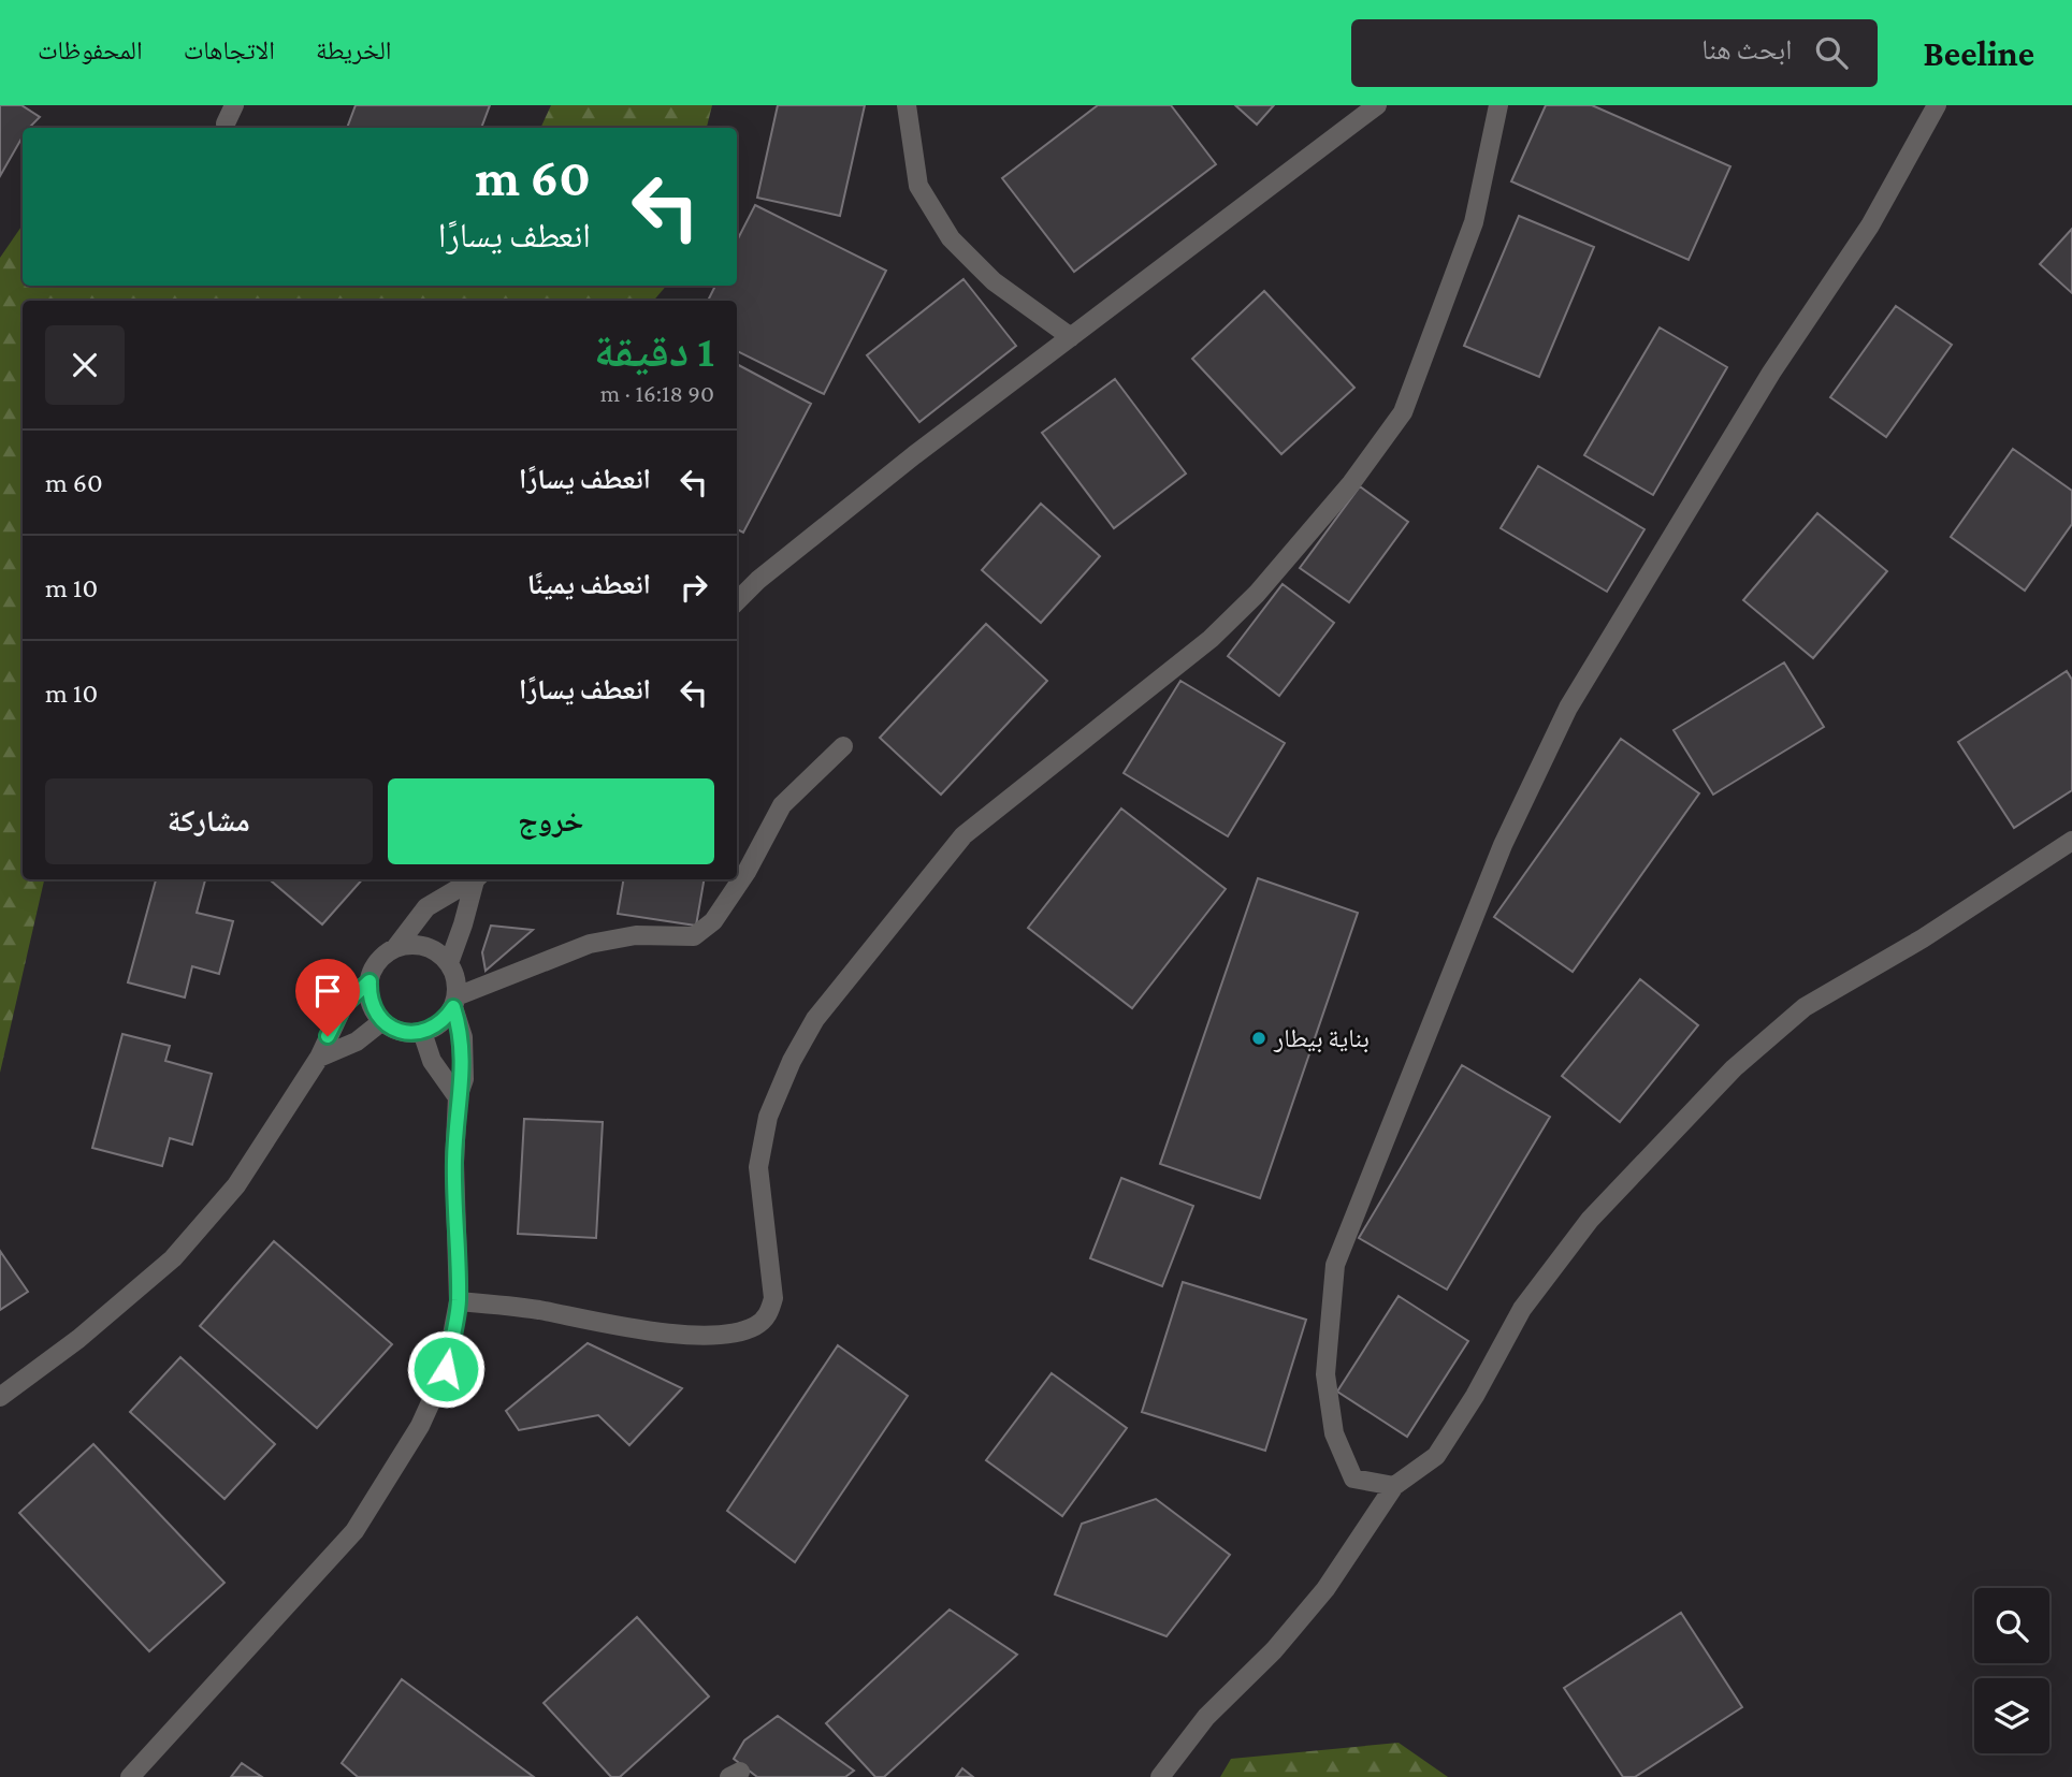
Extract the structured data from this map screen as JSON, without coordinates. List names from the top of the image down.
{
  "places": ["بناية بيطار"],
  "page": {
    "header": "Beeline",
    "search": "ابحث هنا",
    "nav": ["الخريطة", "الاتجاهات", "المحفوظات"],
    "turn": ["60 m", "انعطف يسارًا"],
    "heading": ["1 دقيقة", "90 m · 16:18"],
    "list": [
      {
        "name": "انعطف يسارًا",
        "value": "60 m"
      },
      {
        "name": "انعطف يمينًا",
        "value": "10 m"
      },
      {
        "name": "انعطف يسارًا",
        "value": "10 m"
      }
    ],
    "buttons": ["خروج", "مشاركة"]
  }
}
